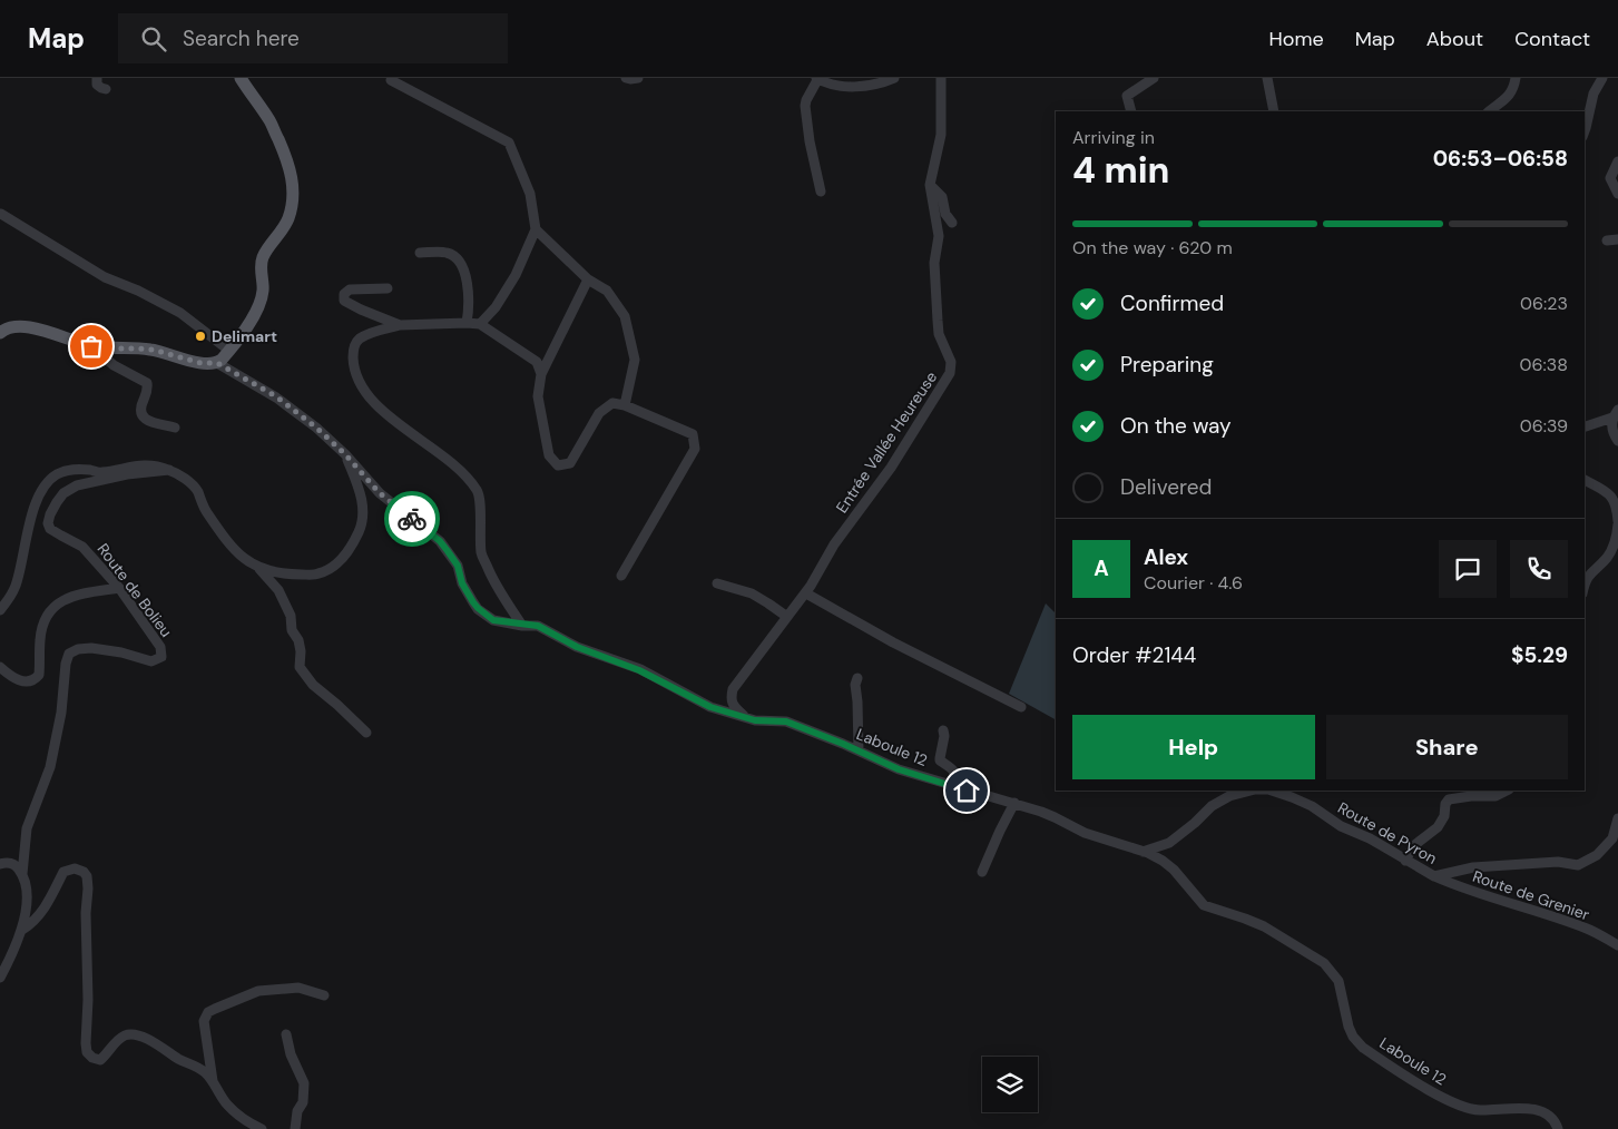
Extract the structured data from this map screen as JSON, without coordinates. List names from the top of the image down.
{
  "streets": {
    "street": [
      "Entrée Vallée Heureuse",
      "Route de Bolieu",
      "Laboule 12",
      "Route de Pyron",
      "Route de Grenier"
    ]
  },
  "crossings": [
    ["Entrée Vallée Heureuse", "Laboule 12"],
    ["Laboule 12", "Route de Pyron"],
    ["Route de Pyron", "Route de Grenier"]
  ],
  "places": ["Delimart"],
  "page": {
    "header": "Map",
    "search": "Search here",
    "nav": [
      "Home",
      "Map",
      "About",
      "Contact"
    ],
    "heading": ["4 min", "Arriving in", "06:53–06:58"],
    "panel": [
      "Alex",
      "Courier · 4.6",
      "Order #2144",
      "$5.29"
    ],
    "bar": "On the way · 620 m",
    "list": [
      ["Confirmed", "06:23"],
      ["Preparing", "06:38"],
      ["On the way", "06:39"],
      "Delivered"
    ],
    "round": "A",
    "buttons": ["Help", "Share"]
  }
}
